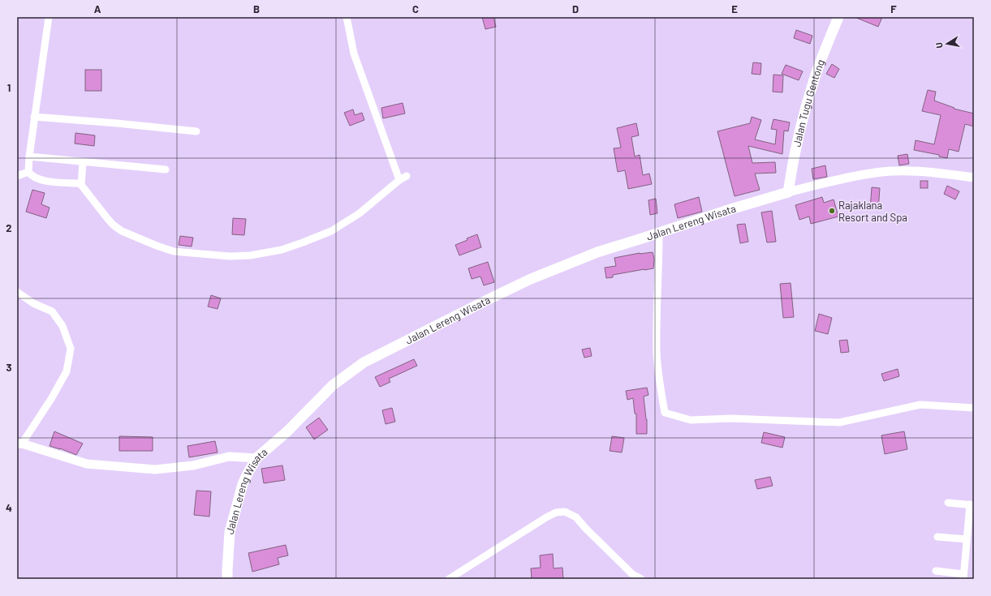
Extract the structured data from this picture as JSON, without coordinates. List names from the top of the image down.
{
  "streets": {
    "main road": ["Jalan Tugu Gentong", "Jalan Lereng Wisata"]
  },
  "crossings": [
    ["Jalan Tugu Gentong", "Jalan Lereng Wisata"]
  ],
  "places": ["Rajaklana Resort and Spa"],
  "north": "left",
  "grid": {
    "columns": [
      "A",
      "B",
      "C",
      "D",
      "E",
      "F"
    ],
    "rows": [
      "1",
      "2",
      "3",
      "4"
    ]
  }
}
